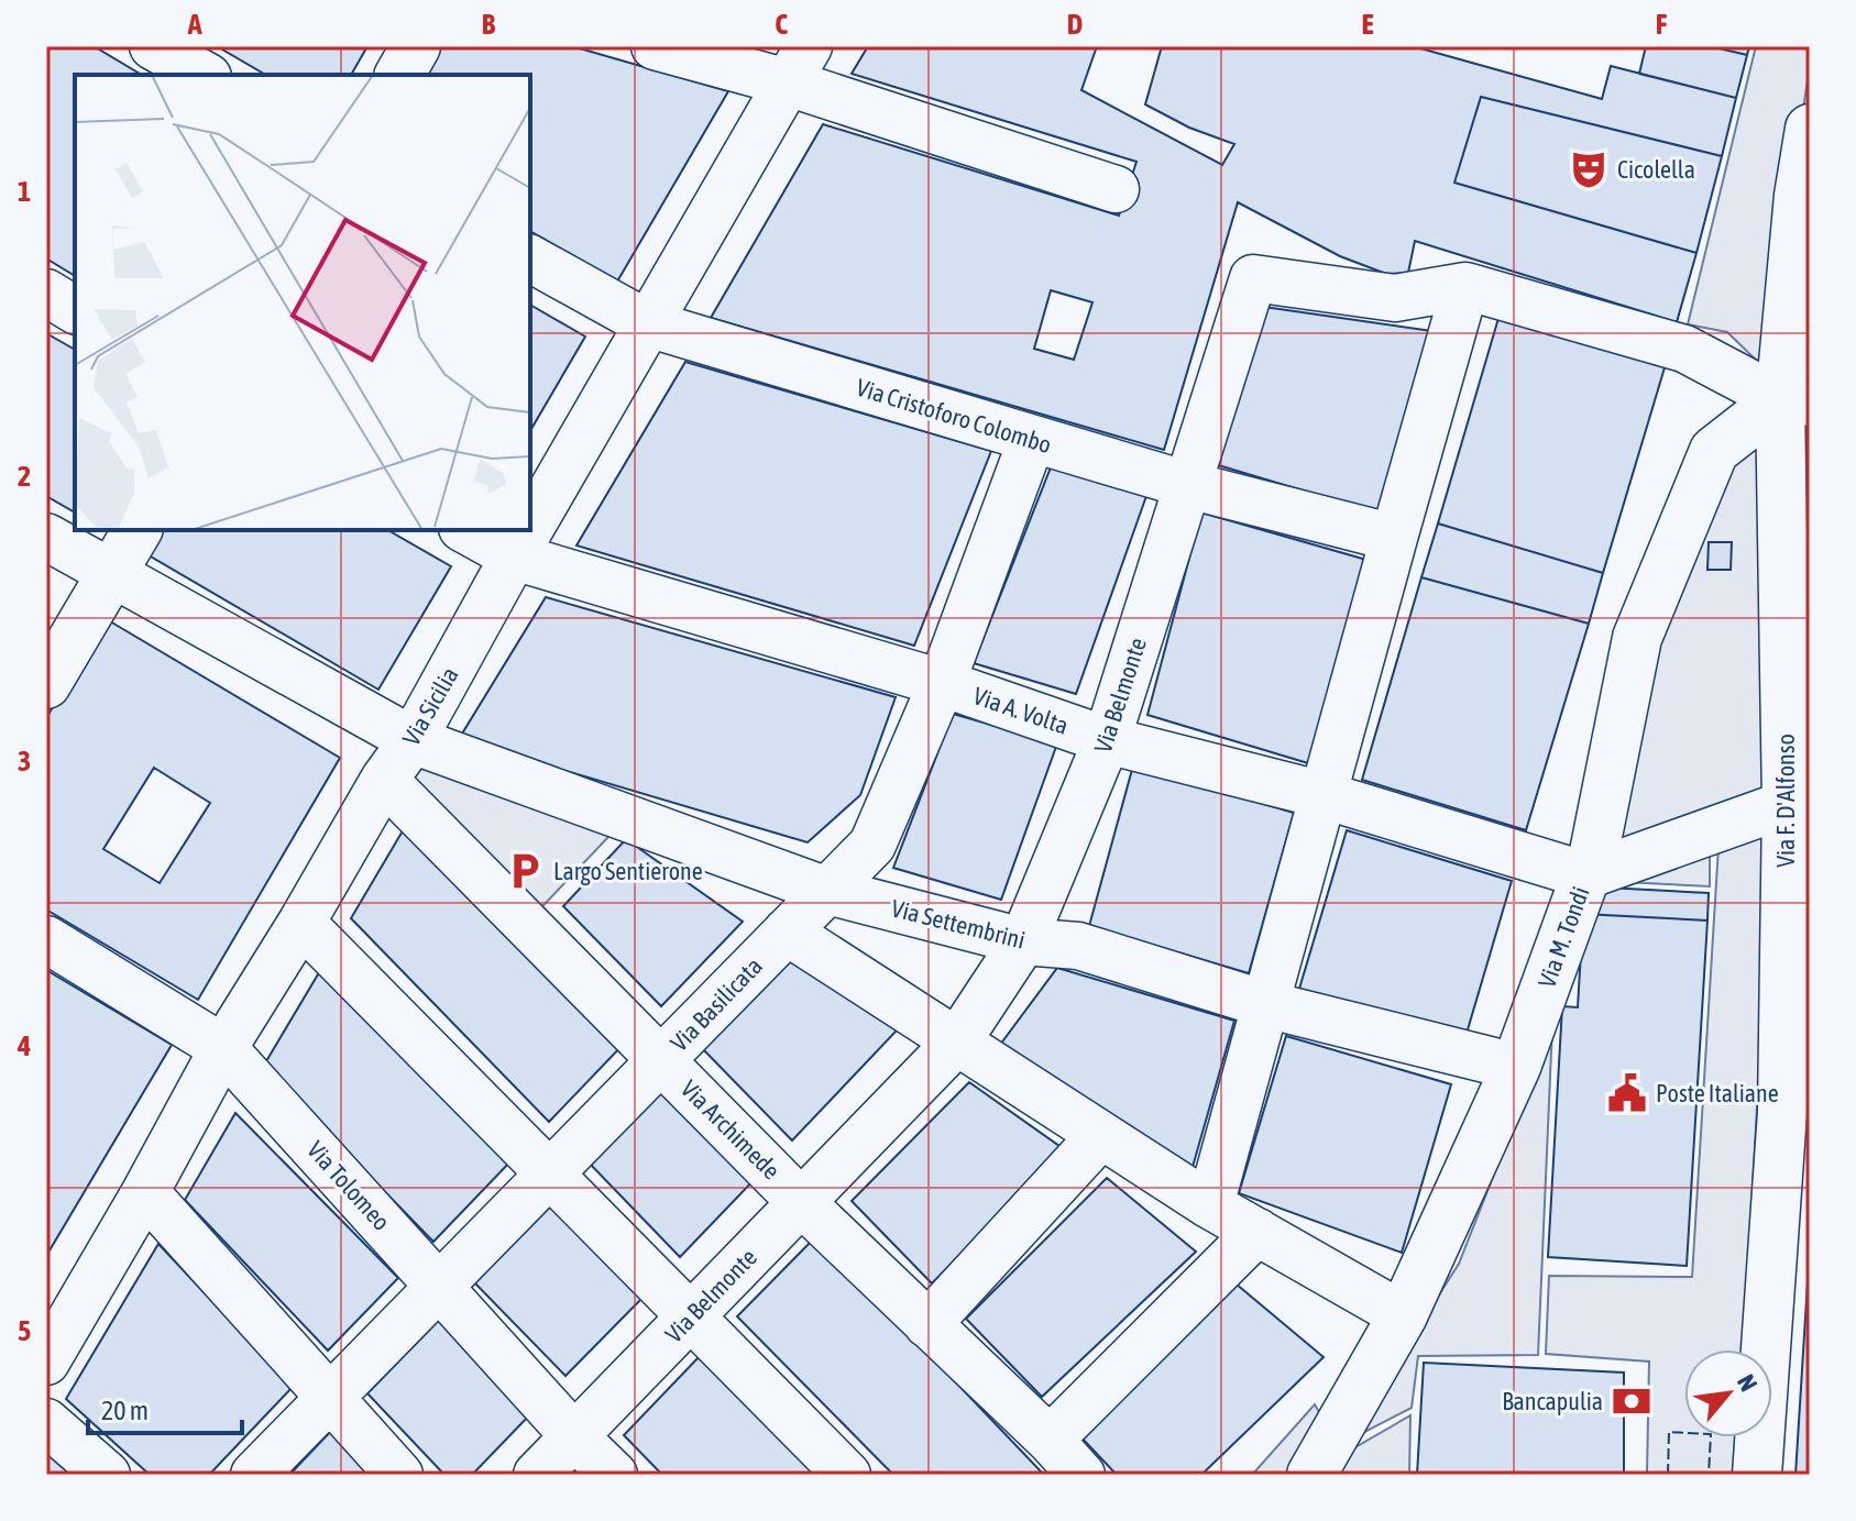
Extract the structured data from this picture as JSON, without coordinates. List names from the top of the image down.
{
  "streets": {
    "street": [
      "Via Cristoforo Colombo",
      "Via Belmonte",
      "Via Sicilia",
      "Via A. Volta",
      "Via F. D'Alfonso",
      "Via Settembrini",
      "Via M. Tondi",
      "Via Basilicata",
      "Via Archimede",
      "Via Tolomeo"
    ]
  },
  "crossings": [
    ["Via Cristoforo Colombo", "Via Belmonte"],
    ["Via Cristoforo Colombo", "Via Sicilia"],
    ["Via Cristoforo Colombo", "Via Basilicata"],
    ["Via Belmonte", "Via A. Volta"],
    ["Via Belmonte", "Via F. D'Alfonso"],
    ["Via Belmonte", "Via Settembrini"],
    ["Via Belmonte", "Via M. Tondi"],
    ["Via Belmonte", "Via Archimede"],
    ["Via Belmonte", "Via Tolomeo"],
    ["Via Sicilia", "Via A. Volta"],
    ["Via Sicilia", "Via Settembrini"],
    ["Via Sicilia", "Via Archimede"],
    ["Via Sicilia", "Via Tolomeo"],
    ["Via A. Volta", "Via M. Tondi"],
    ["Via A. Volta", "Via Basilicata"],
    ["Via F. D'Alfonso", "Via M. Tondi"],
    ["Via Settembrini", "Via M. Tondi"],
    ["Via Settembrini", "Via Basilicata"],
    ["Via Basilicata", "Via Archimede"],
    ["Via Basilicata", "Via Tolomeo"]
  ],
  "places": {
    "theatre": ["Cicolella"],
    "parking": ["Largo Sentierone"],
    "public building": ["Poste Italiane"],
    "bank": ["Bancapulia"]
  },
  "scale_bar": "20 m",
  "north": "top right",
  "grid": {
    "columns": [
      "A",
      "B",
      "C",
      "D",
      "E",
      "F"
    ],
    "rows": [
      "1",
      "2",
      "3",
      "4",
      "5"
    ]
  }
}
